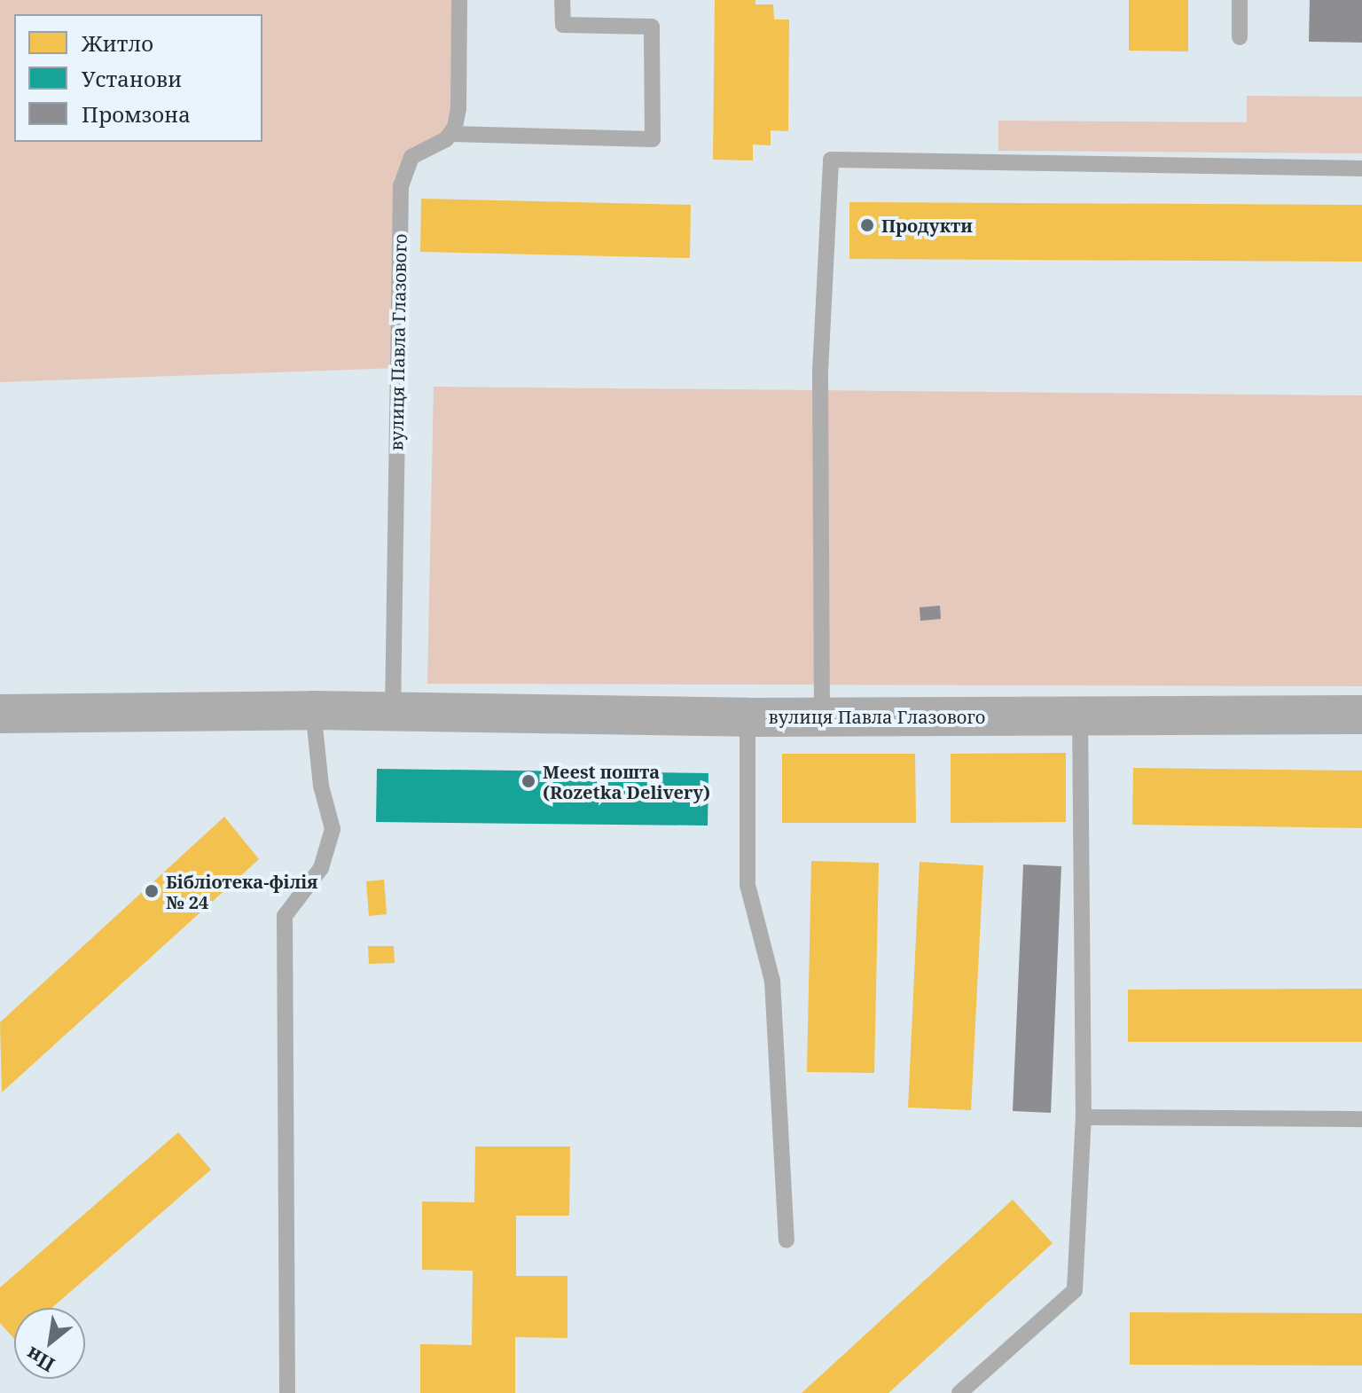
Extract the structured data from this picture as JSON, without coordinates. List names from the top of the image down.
{
  "streets": {
    "street": ["вулиця Павла Глазового"]
  },
  "places": ["Продукти", "Meest пошта (Rozetka Delivery)", "Бібліотека-філія № 24"],
  "legend": ["Житло", "Установи", "Промзона"],
  "north": "bottom left"
}
